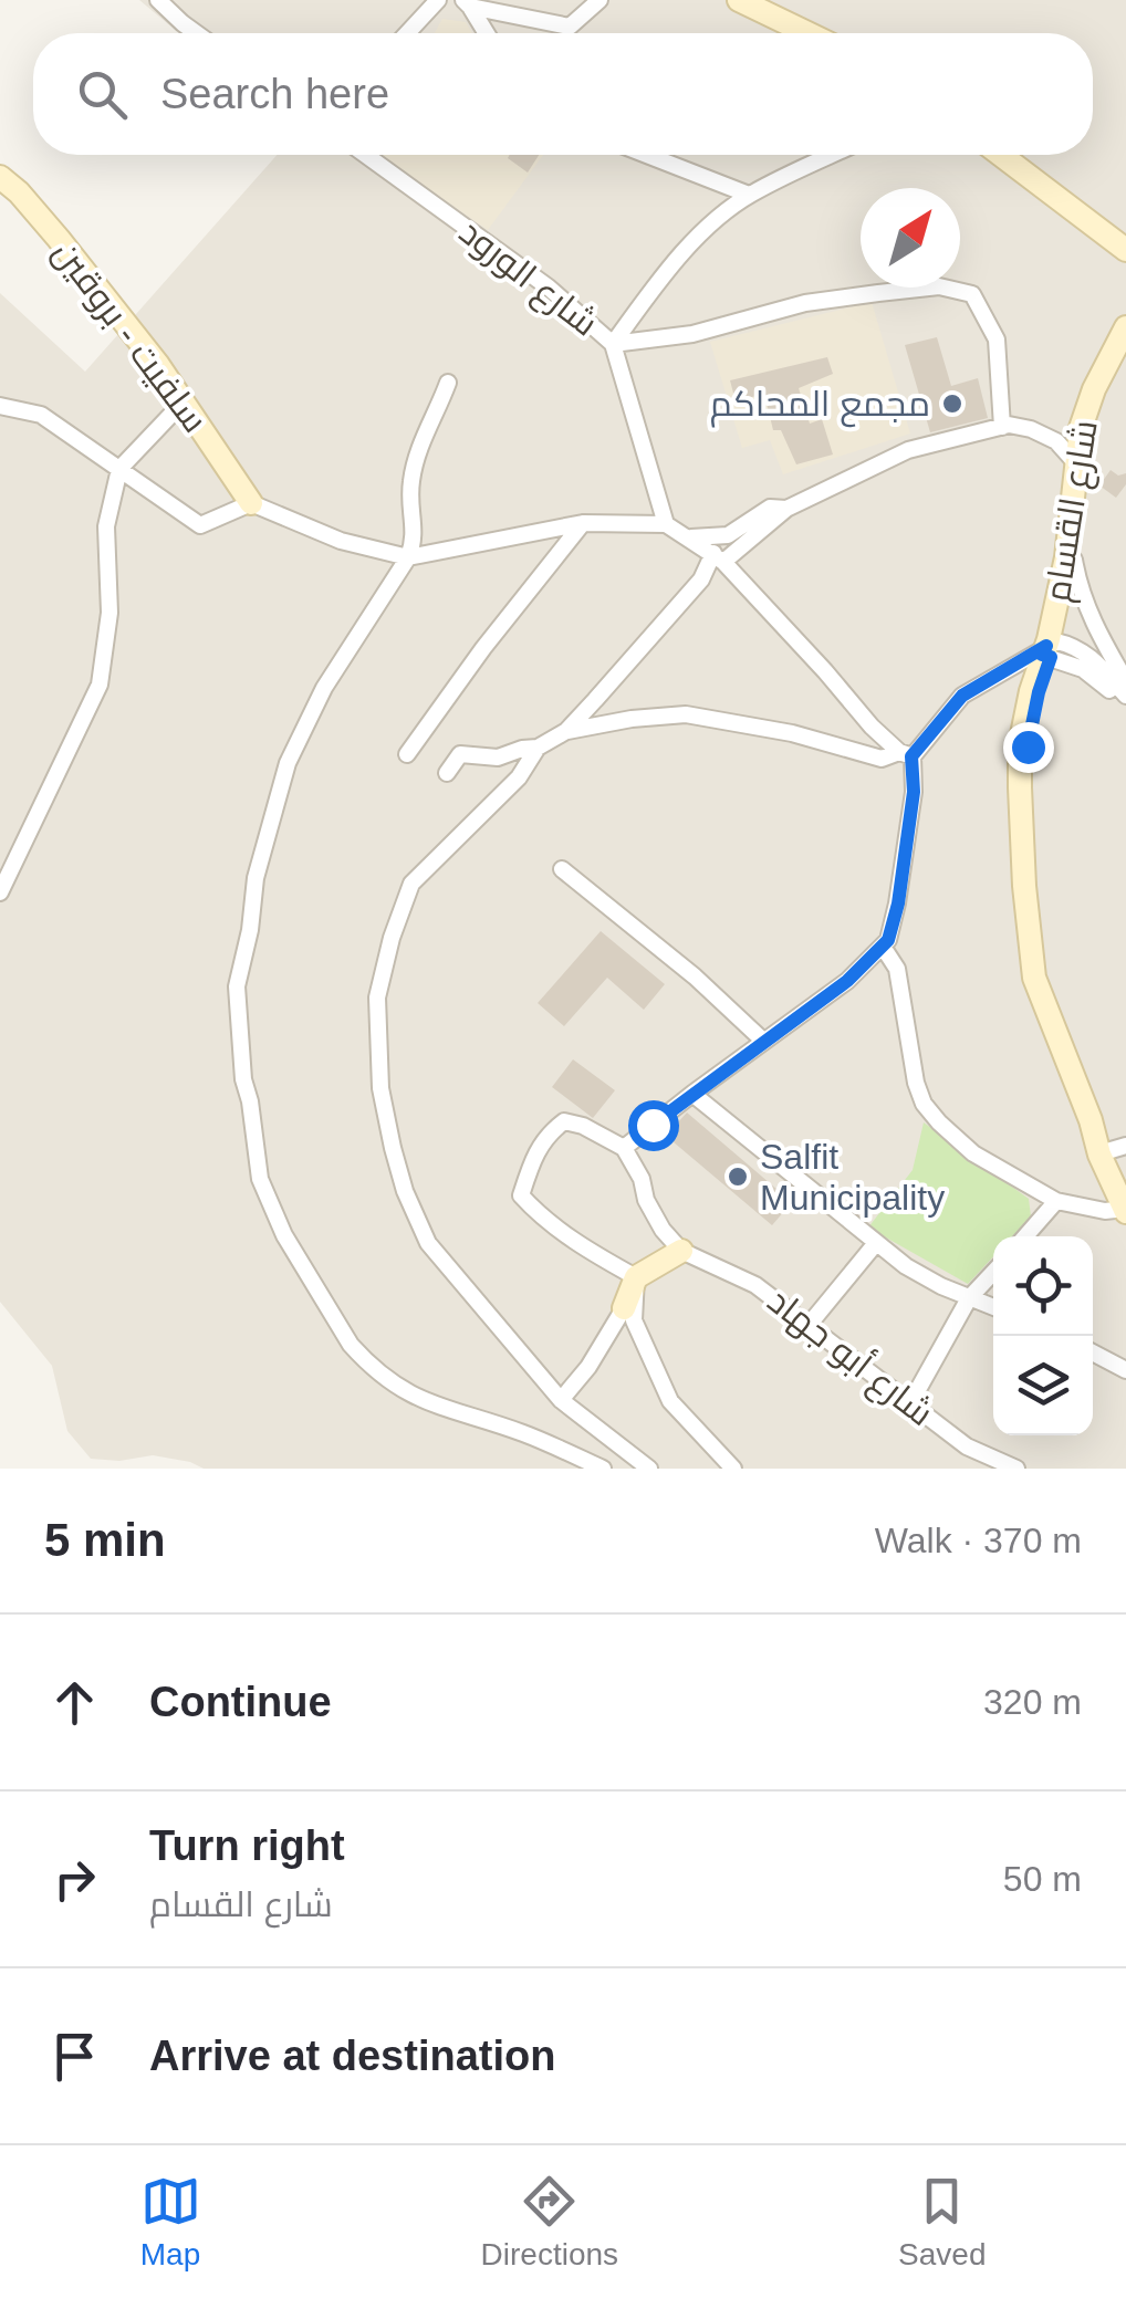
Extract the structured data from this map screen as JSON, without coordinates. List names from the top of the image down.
{
  "streets": {
    "main road": ["سلفيت - بروقين", "شارع القسام"],
    "street": ["شارع الورود", "شارع أبو جهاد"]
  },
  "places": ["مجمع المحاكم", "Salfit Municipality"],
  "north": "top right",
  "page": {
    "search": "Search here",
    "heading": ["5 min", "Walk · 370 m"],
    "list": [
      ["Continue", "320 m"],
      ["Turn right", "شارع القسام", "50 m"],
      "Arrive at destination"
    ],
    "nav": ["Map", "Directions", "Saved"]
  }
}
